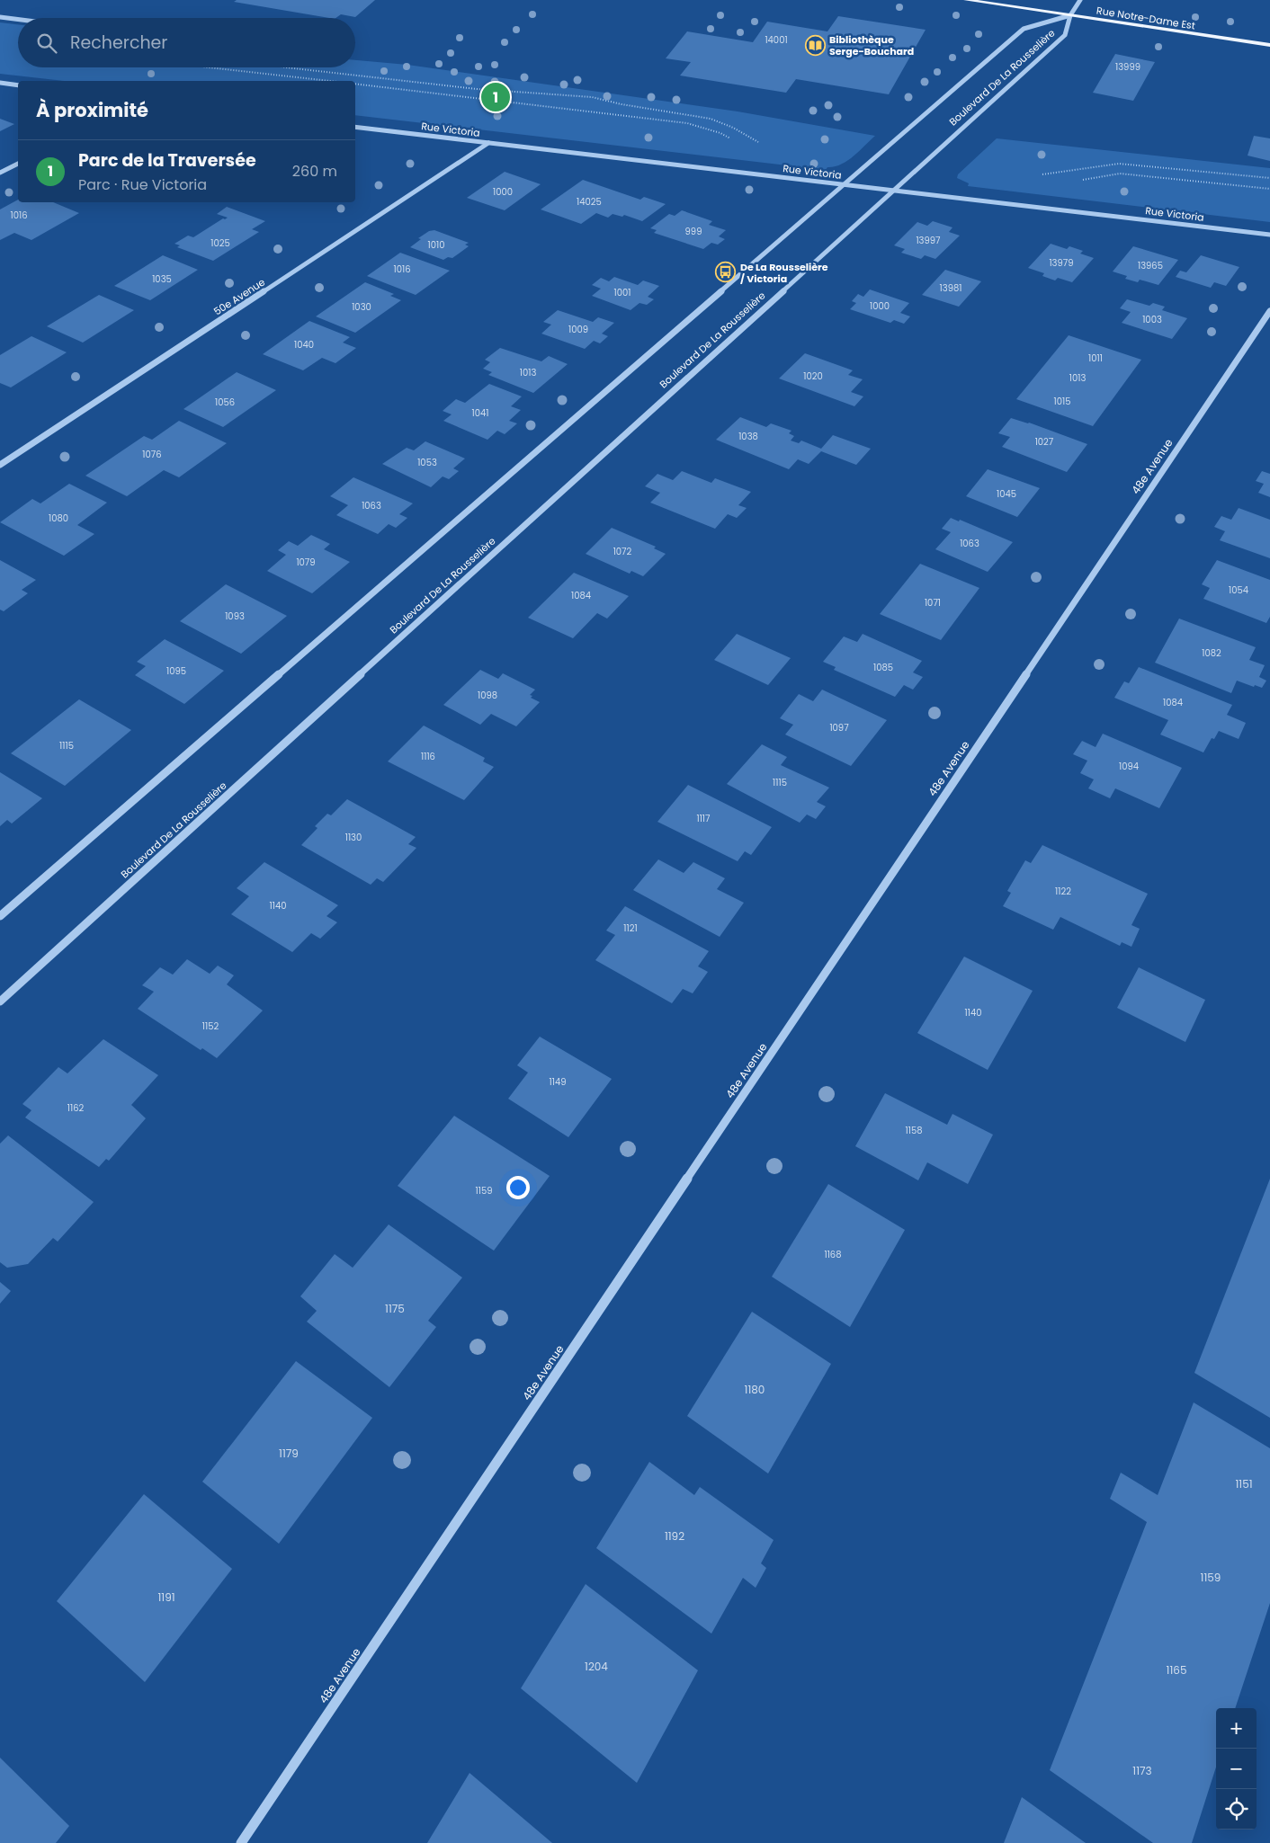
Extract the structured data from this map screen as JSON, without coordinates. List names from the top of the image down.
{
  "streets": {
    "main road": ["Rue Notre-Dame Est"],
    "street": [
      "Boulevard De La Rousselière",
      "Rue Victoria",
      "50e Avenue",
      "48e Avenue"
    ]
  },
  "crossings": [
    ["Rue Notre-Dame Est", "Boulevard De La Rousselière"],
    ["Boulevard De La Rousselière", "Rue Victoria"],
    ["Rue Victoria", "50e Avenue"]
  ],
  "places": {
    "library": ["Bibliothèque Serge-Bouchard"],
    "bus stop": ["De La Rousselière / Victoria"]
  },
  "house_numbers": [
    "14001",
    "13999",
    "1000",
    "14025",
    "1016",
    "999",
    "13997",
    "1025",
    "1010",
    "13979",
    "13965",
    "1016",
    "1035",
    "13981",
    "1001",
    "1000",
    "1030",
    "1003",
    "1009",
    "1040",
    "1011",
    "1013",
    "1020",
    "1013",
    "1015",
    "1056",
    "1041",
    "1038",
    "1027",
    "1076",
    "1053",
    "1045",
    "1063",
    "1080",
    "1063",
    "1072",
    "1079",
    "1054",
    "1084",
    "1071",
    "1093",
    "1082",
    "1085",
    "1095",
    "1098",
    "1084",
    "1097",
    "1115",
    "1116",
    "1094",
    "1115",
    "1117",
    "1130",
    "1122",
    "1140",
    "1121",
    "1140",
    "1152",
    "1149",
    "1162",
    "1158",
    "1159",
    "1168",
    "1175",
    "1180",
    "1179",
    "1151",
    "1192",
    "1159",
    "1191",
    "1204",
    "1165",
    "1173"
  ],
  "page": {
    "search": "Rechercher",
    "pins": "1",
    "heading": "À proximité",
    "list": [
      {
        "mark": "1",
        "name": "Parc de la Traversée",
        "note": "Parc · Rue Victoria",
        "value": "260 m"
      }
    ],
    "map_buttons": ["+", "−"]
  }
}
